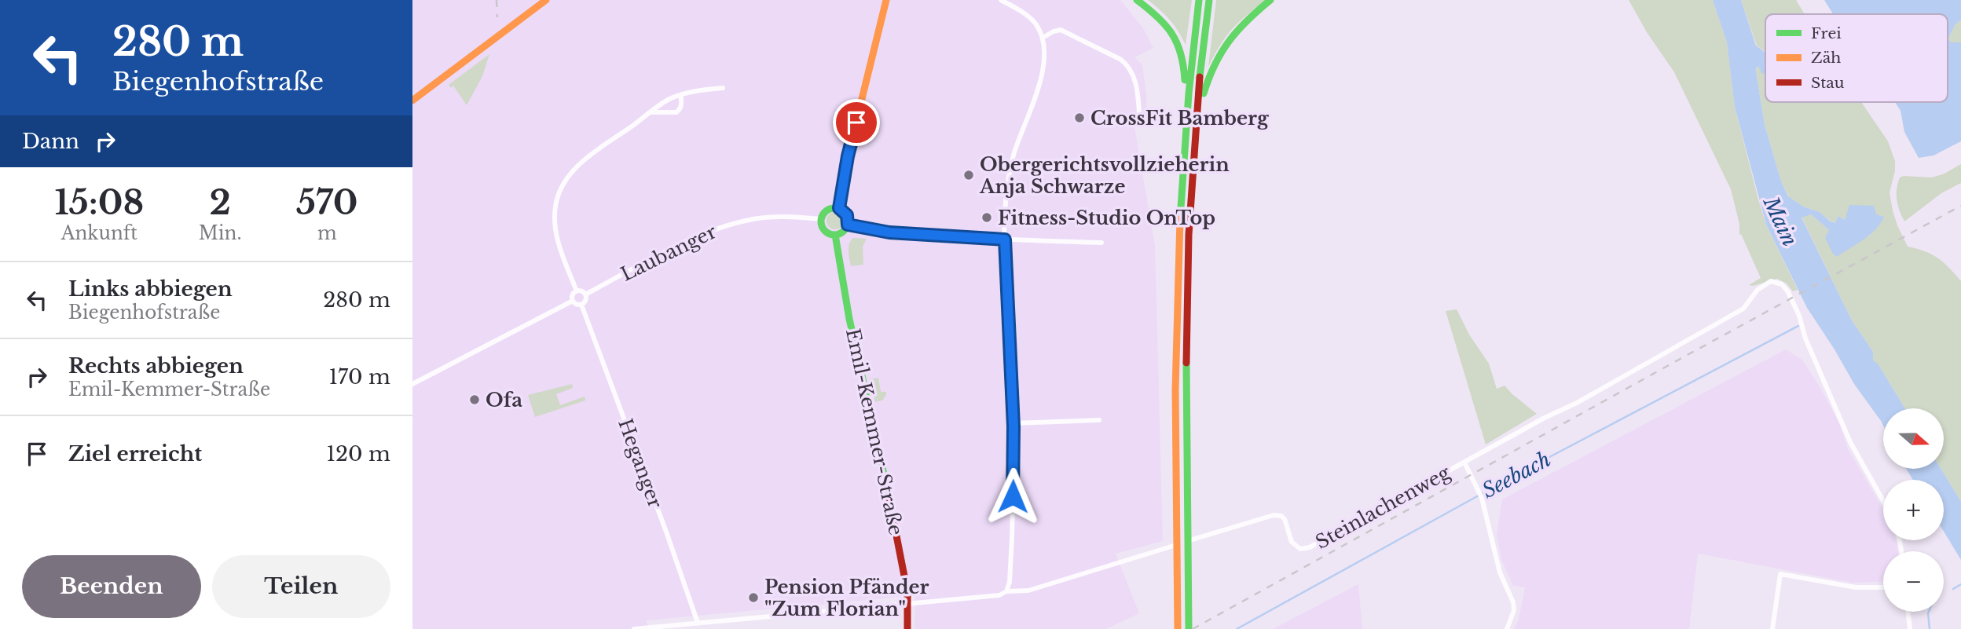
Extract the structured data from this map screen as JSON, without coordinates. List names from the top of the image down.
{
  "streets": {
    "main road": ["Emil-Kemmer-Straße"],
    "street": ["Laubanger", "Heganger", "Steinlachenweg"]
  },
  "crossings": [
    ["Laubanger", "Emil-Kemmer-Straße"],
    ["Laubanger", "Heganger"]
  ],
  "water": ["Main", "Seebach"],
  "places": [
    "CrossFit Bamberg",
    "Obergerichtsvollzieherin Anja Schwarze",
    "Fitness-Studio OnTop",
    "Ofa",
    "Pension Pfänder \"Zum Florian\""
  ],
  "legend": ["Frei", "Zäh", "Stau"],
  "north": "right",
  "page": {
    "turn": ["280 m", "Biegenhofstraße"],
    "then": "Dann",
    "eta": [
      "15:08",
      "Ankunft",
      "2",
      "Min.",
      "570",
      "m"
    ],
    "list": [
      {
        "name": "Links abbiegen",
        "note": "Biegenhofstraße",
        "value": "280 m"
      },
      {
        "name": "Rechts abbiegen",
        "note": "Emil-Kemmer-Straße",
        "value": "170 m"
      },
      {
        "name": "Ziel erreicht",
        "value": "120 m"
      }
    ],
    "map_buttons": ["+", "−"],
    "buttons": ["Beenden", "Teilen"]
  }
}
